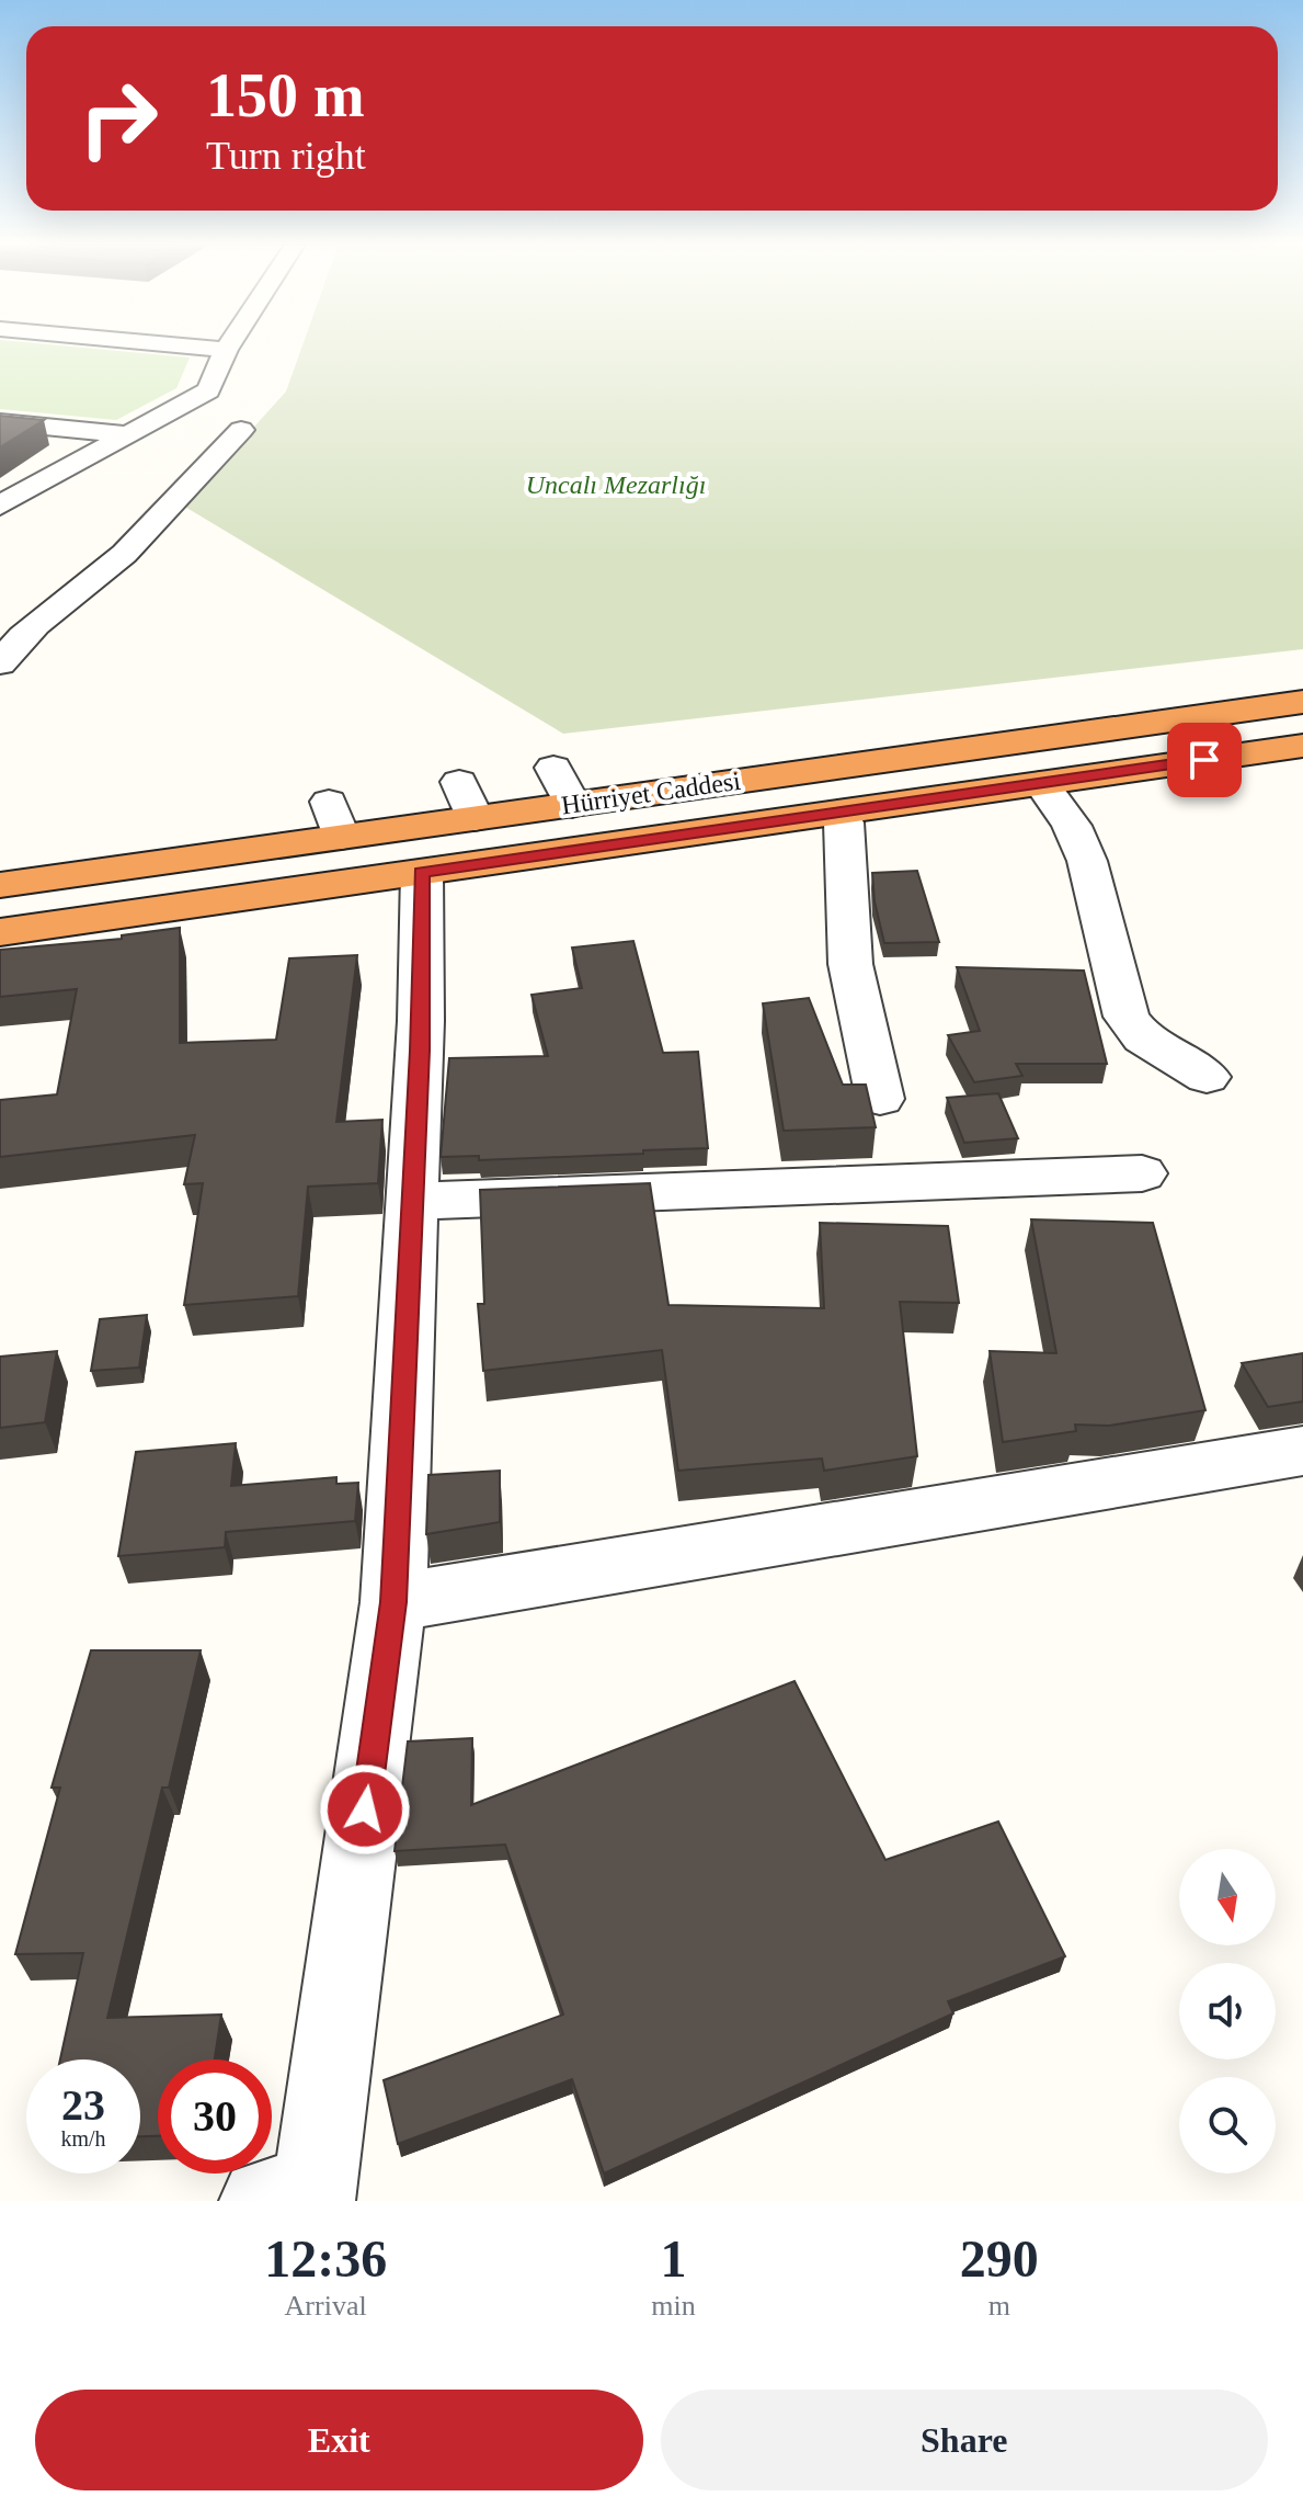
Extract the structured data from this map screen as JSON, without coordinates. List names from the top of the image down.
{
  "streets": {
    "highway": ["Hürriyet Caddesi"]
  },
  "parks": ["Uncalı Mezarlığı"],
  "north": "bottom",
  "page": {
    "turn": ["150 m", "Turn right"],
    "speed": "23 km/h",
    "limit": "30",
    "eta": [
      "12:36",
      "Arrival",
      "1",
      "min",
      "290",
      "m"
    ],
    "buttons": ["Exit", "Share"]
  }
}
